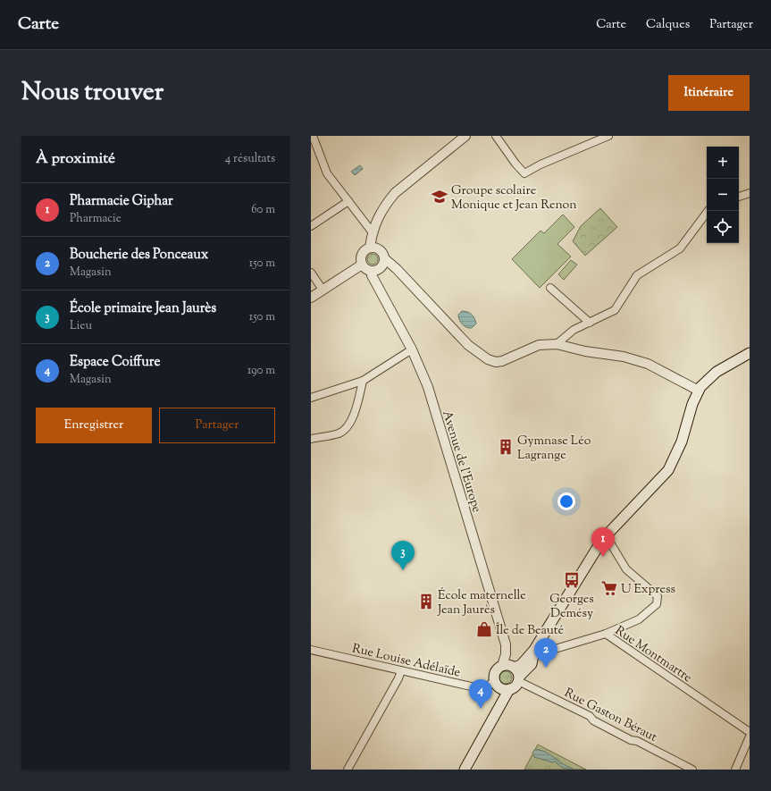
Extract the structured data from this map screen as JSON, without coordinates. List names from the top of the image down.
{
  "streets": {
    "street": [
      "Avenue de l'Europe",
      "Rue Montmartre",
      "Rue Louise Adélaïde",
      "Rue Gaston Béraut"
    ]
  },
  "crossings": [
    ["Avenue de l'Europe", "Rue Louise Adélaïde"],
    ["Avenue de l'Europe", "Rue Gaston Béraut"],
    ["Rue Louise Adélaïde", "Rue Gaston Béraut"]
  ],
  "places": {
    "school or university": ["Groupe scolaire Monique et Jean Renon"],
    "building": ["Gymnase Léo Lagrange", "École maternelle Jean Jaurès"],
    "bus stop": ["Georges Demésy"],
    "supermarket": ["U Express"],
    "shop": ["Île de Beauté"]
  },
  "page": {
    "header": "Carte",
    "nav": ["Carte", "Calques", "Partager"],
    "title": "Nous trouver",
    "buttons": [
      "Itinéraire",
      ["Enregistrer", "Partager"]
    ],
    "heading": ["À proximité", "4 résultats"],
    "map_buttons": ["+", "−"],
    "list": [
      {
        "mark": "1",
        "name": "Pharmacie Giphar",
        "note": "Pharmacie",
        "value": "60 m"
      },
      {
        "mark": "2",
        "name": "Boucherie des Ponceaux",
        "note": "Magasin",
        "value": "150 m"
      },
      {
        "mark": "3",
        "name": "École primaire Jean Jaurès",
        "note": "Lieu",
        "value": "150 m"
      },
      {
        "mark": "4",
        "name": "Espace Coiffure",
        "note": "Magasin",
        "value": "190 m"
      }
    ],
    "pins": [
      "1",
      "3",
      "2",
      "4"
    ]
  }
}
